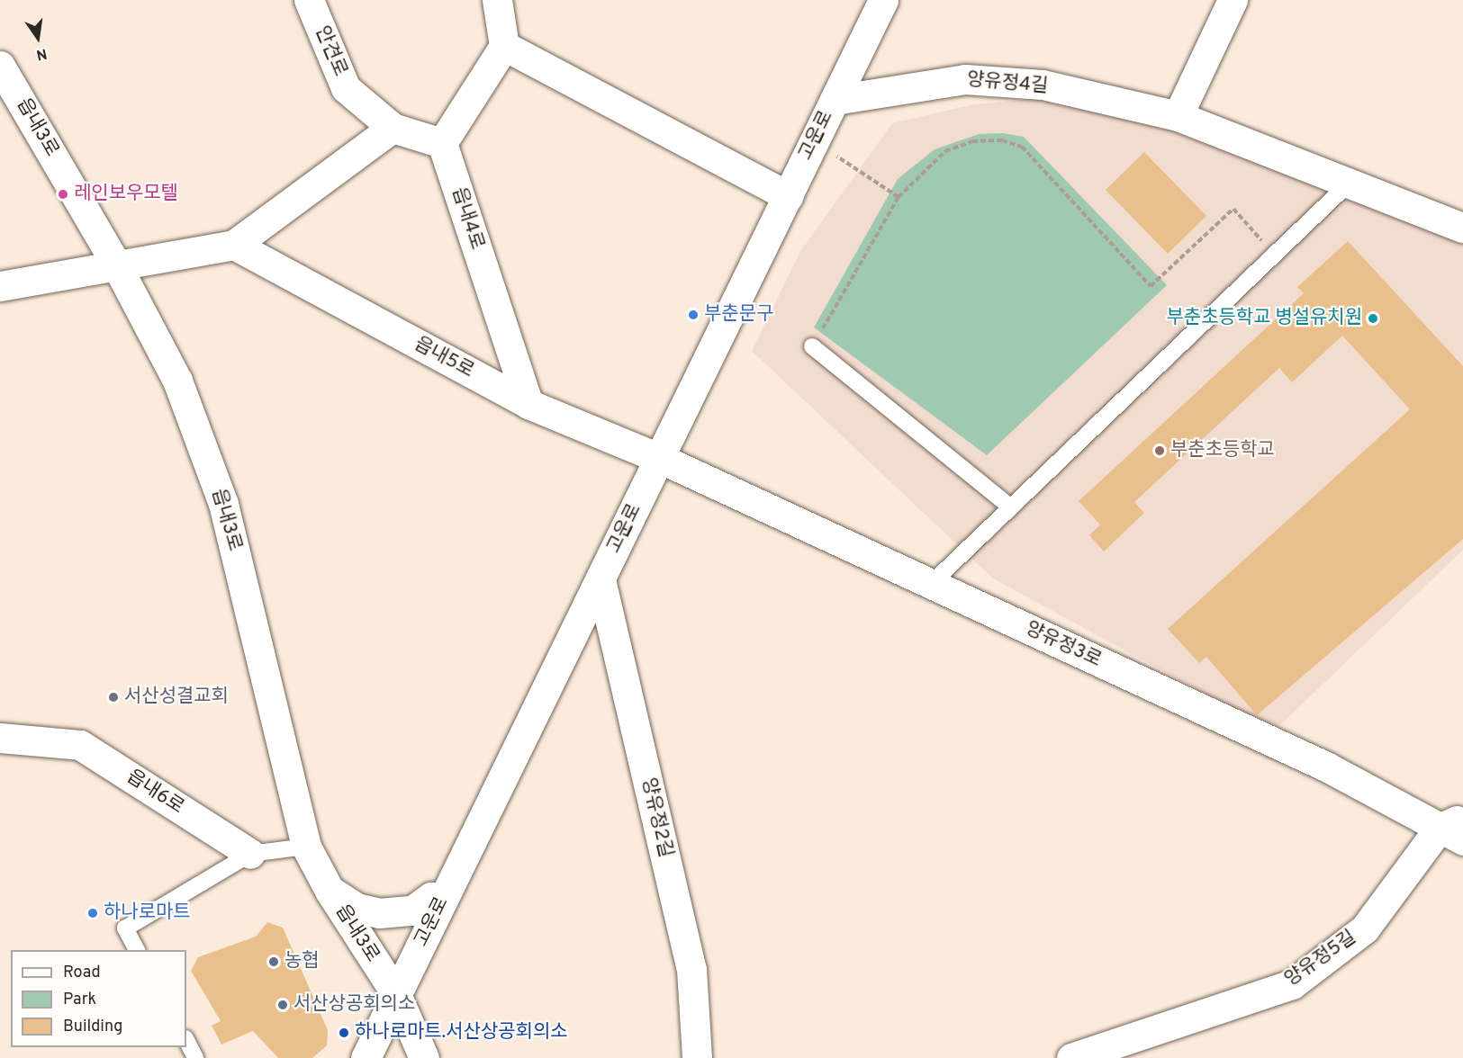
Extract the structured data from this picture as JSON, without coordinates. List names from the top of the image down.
{
  "streets": {
    "street": [
      "안견로",
      "양유정4길",
      "읍내3로",
      "고운로",
      "읍내4로",
      "읍내5로",
      "양유정3로",
      "읍내6로",
      "양유정2길",
      "양유정5길"
    ]
  },
  "crossings": [
    ["안견로", "읍내4로"],
    ["양유정4길", "고운로"],
    ["읍내3로", "고운로"],
    ["고운로", "읍내5로"],
    ["고운로", "양유정3로"],
    ["고운로", "양유정2길"],
    ["읍내4로", "읍내5로"],
    ["읍내5로", "양유정3로"],
    ["양유정3로", "양유정5길"]
  ],
  "places": [
    "레인보우모텔",
    "부춘문구",
    "부춘초등학교 병설유치원",
    "부춘초등학교",
    "서산성결교회",
    "하나로마트",
    "농협",
    "서산상공회의소",
    "하나로마트.서산상공회의소"
  ],
  "legend": ["Road", "Park", "Building"],
  "north": "bottom"
}
